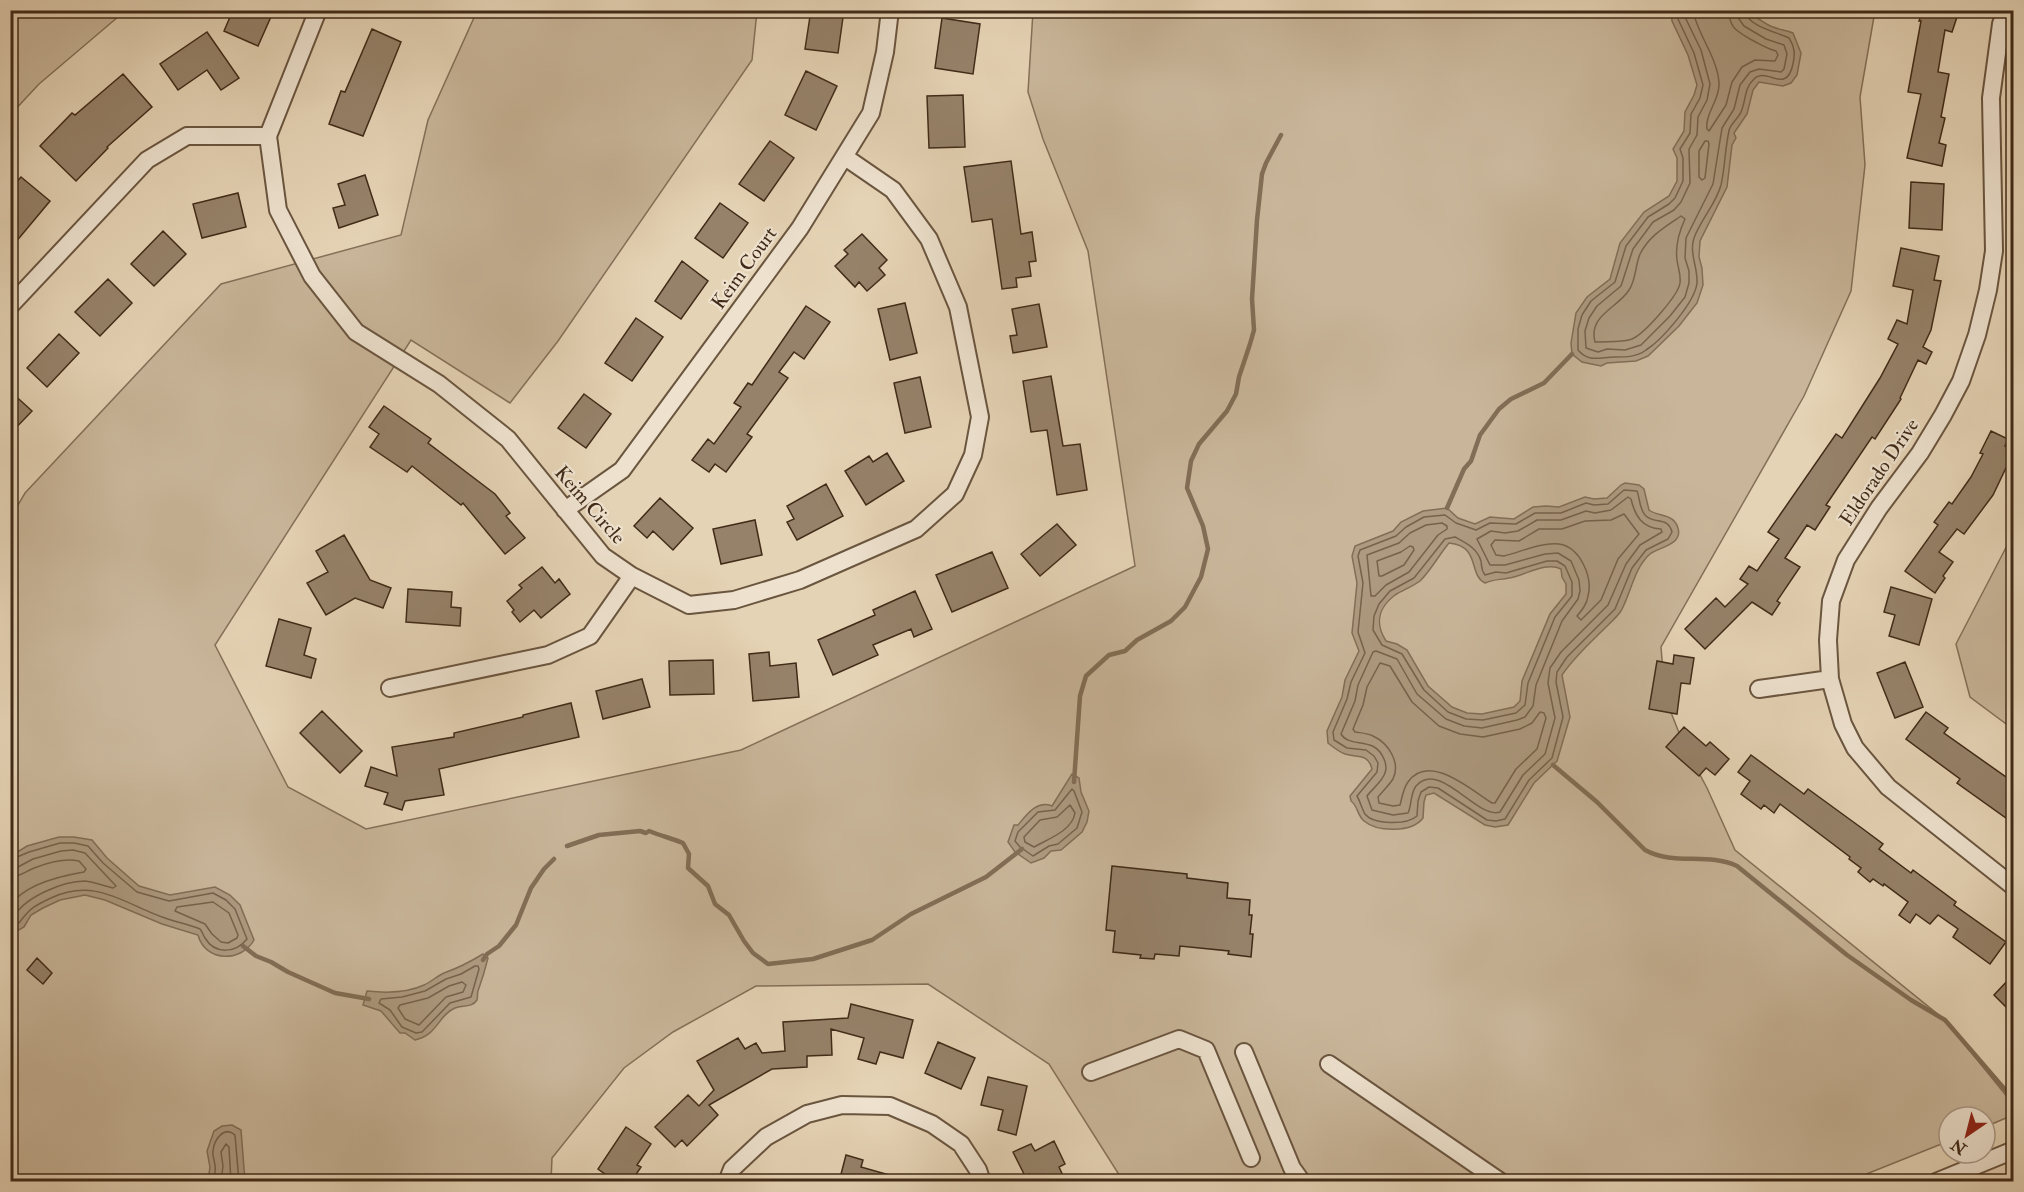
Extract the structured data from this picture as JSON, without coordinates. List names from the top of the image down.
{
  "streets": {
    "street": ["Keim Court", "Eldorado Drive", "Keim Circle"]
  },
  "crossings": [
    ["Keim Court", "Keim Circle"]
  ],
  "north": "bottom left"
}
